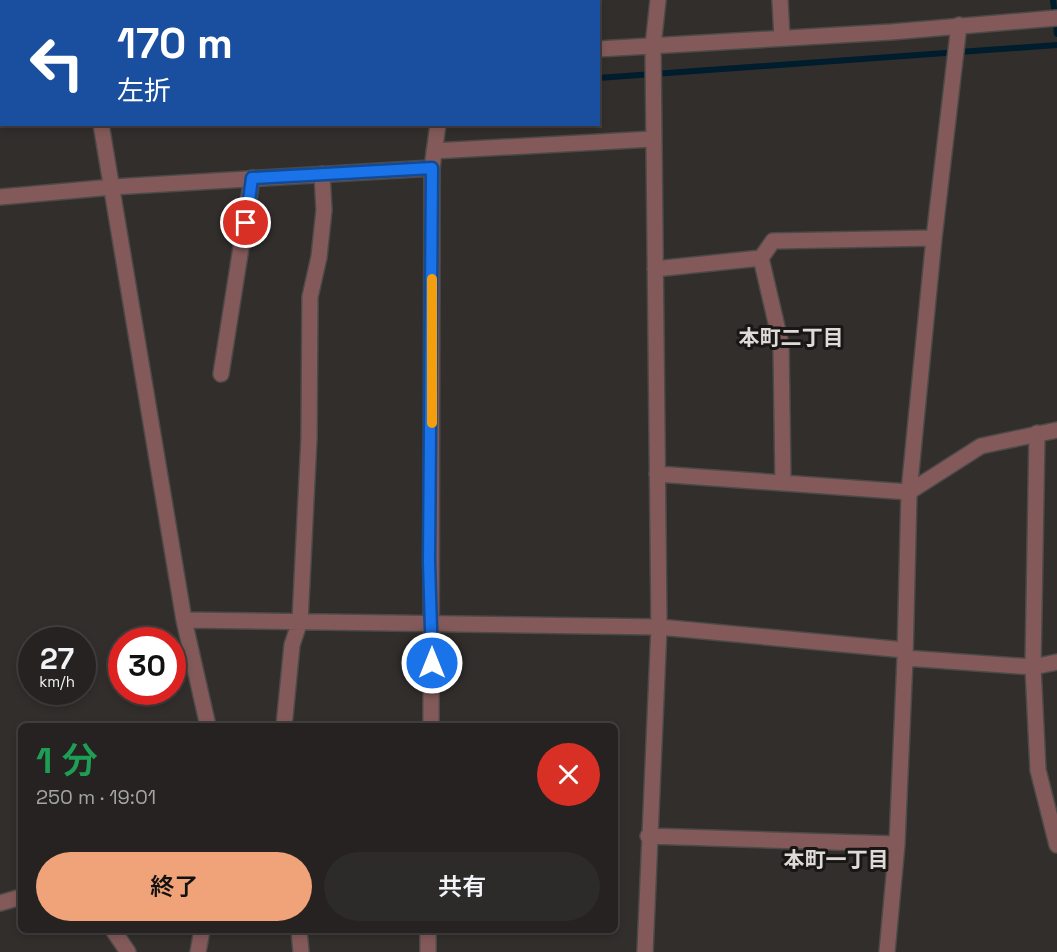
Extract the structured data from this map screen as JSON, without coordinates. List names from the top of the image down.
{
  "districts": ["本町二丁目", "本町一丁目"],
  "page": {
    "turn": ["170 m", "左折"],
    "speed": "27 km/h",
    "limit": "30",
    "heading": ["1 分", "250 m · 19:01"],
    "buttons": ["終了", "共有"]
  }
}
